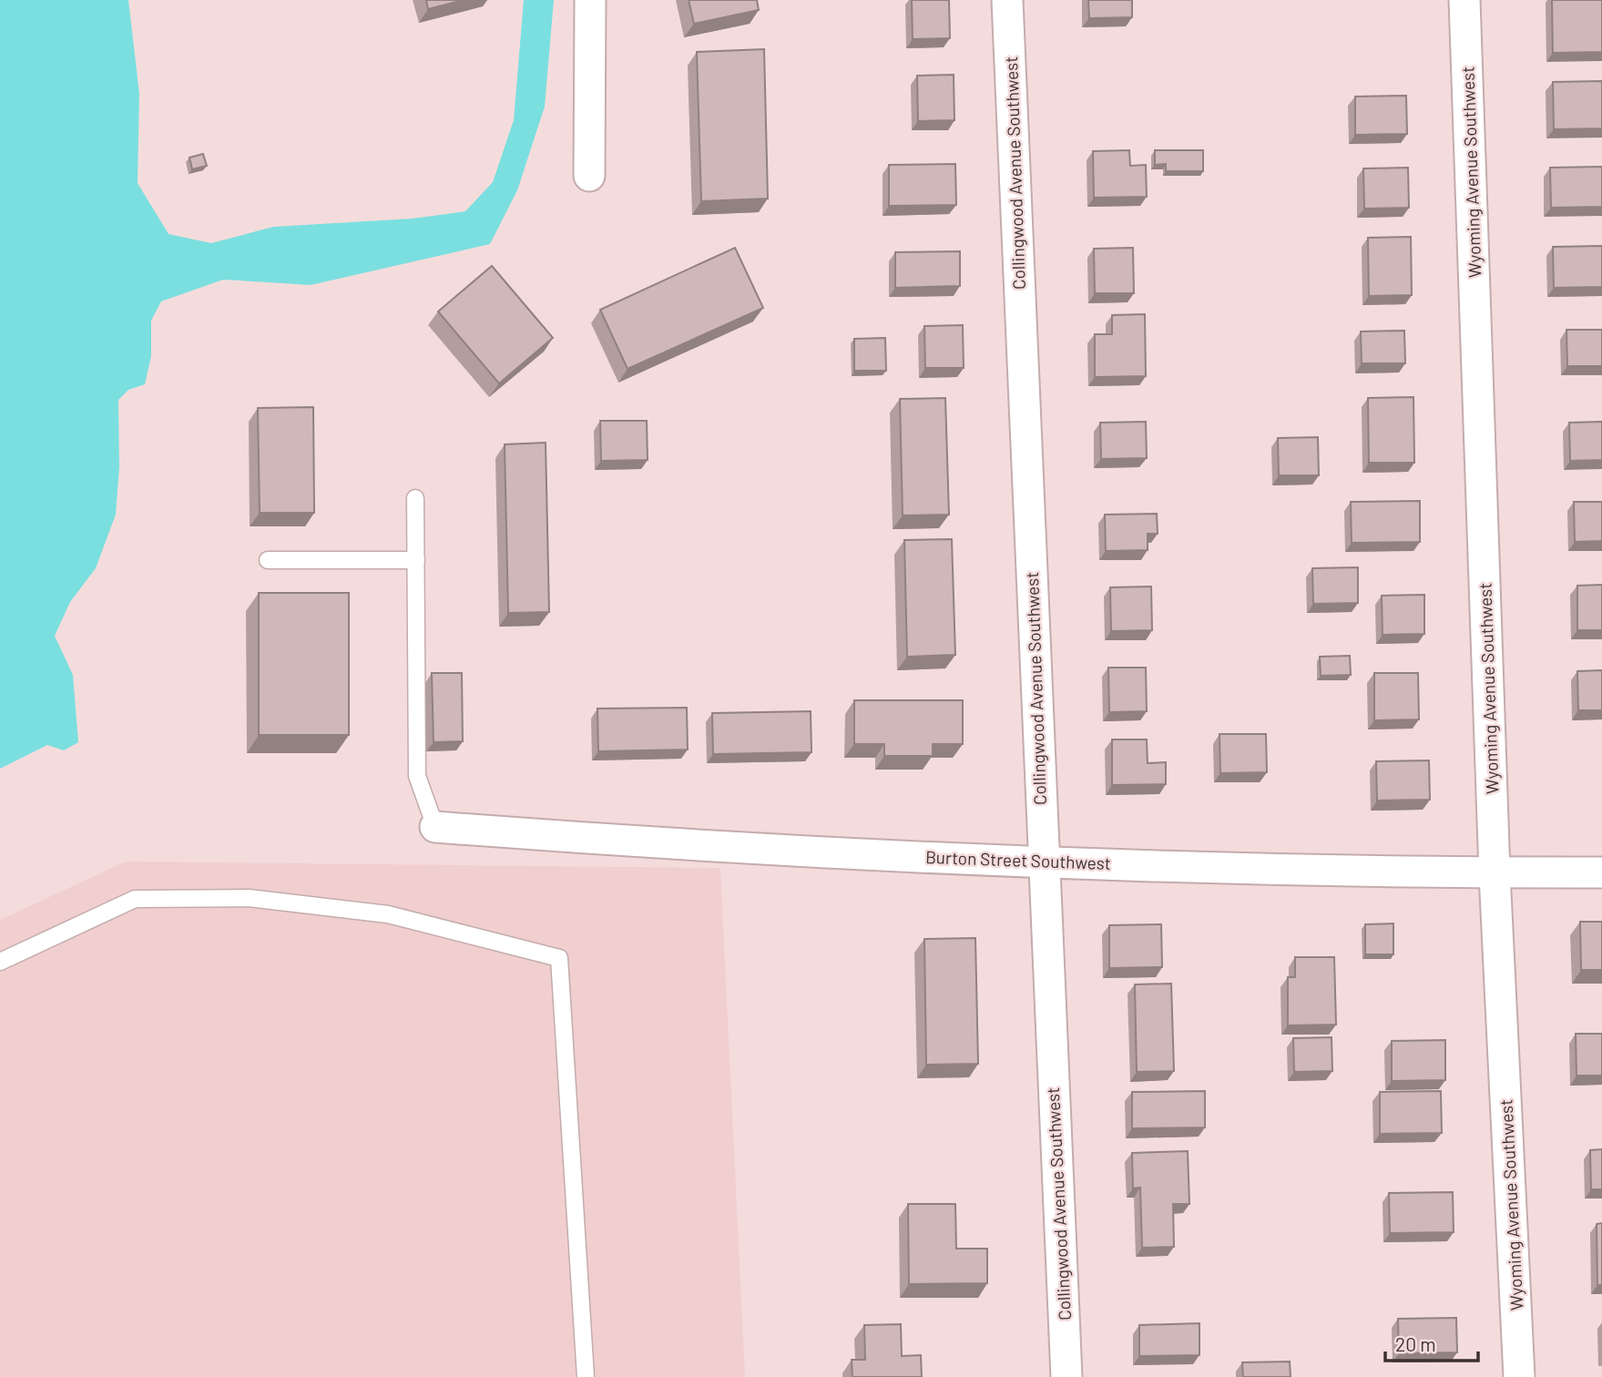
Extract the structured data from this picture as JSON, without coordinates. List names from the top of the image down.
{
  "streets": {
    "street": ["Wyoming Avenue Southwest", "Collingwood Avenue Southwest", "Burton Street Southwest"]
  },
  "crossings": [
    ["Wyoming Avenue Southwest", "Burton Street Southwest"],
    ["Collingwood Avenue Southwest", "Burton Street Southwest"]
  ],
  "scale_bar": "20 m"
}
